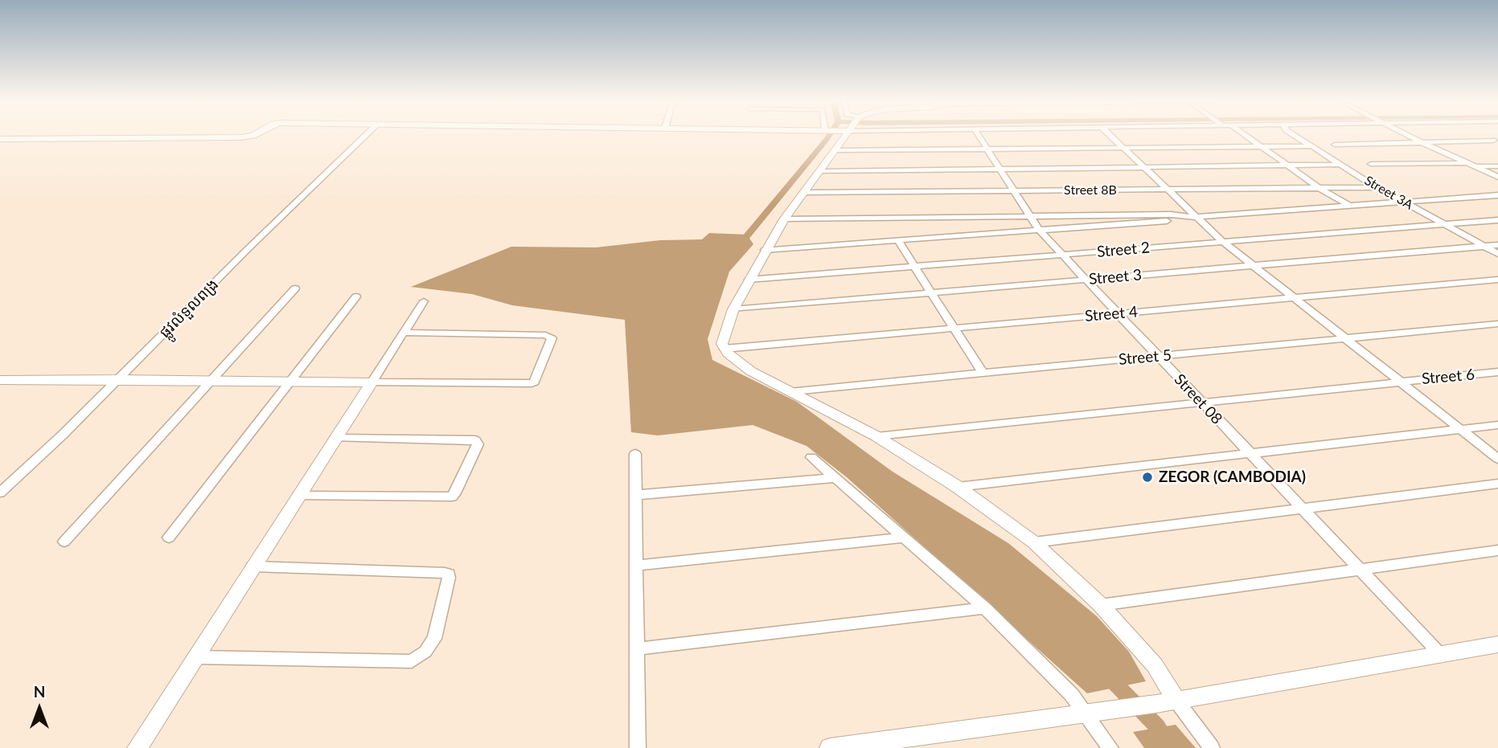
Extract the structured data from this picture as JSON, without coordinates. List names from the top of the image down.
{
  "streets": {
    "street": [
      "Street 8B",
      "Street 3A",
      "Street 2",
      "Street 3",
      "ផ្លូវលំទួលពង្រ",
      "Street 4",
      "Street 5",
      "Street 6",
      "Street 08"
    ]
  },
  "crossings": [
    ["Street 8B", "Street 3A"],
    ["Street 8B", "Street 08"],
    ["Street 3A", "Street 2"],
    ["Street 3A", "Street 3"],
    ["Street 2", "Street 08"],
    ["Street 3", "Street 08"],
    ["Street 4", "Street 08"],
    ["Street 5", "Street 08"],
    ["Street 6", "Street 08"]
  ],
  "places": ["ZEGOR (CAMBODIA)"],
  "north": "top"
}
